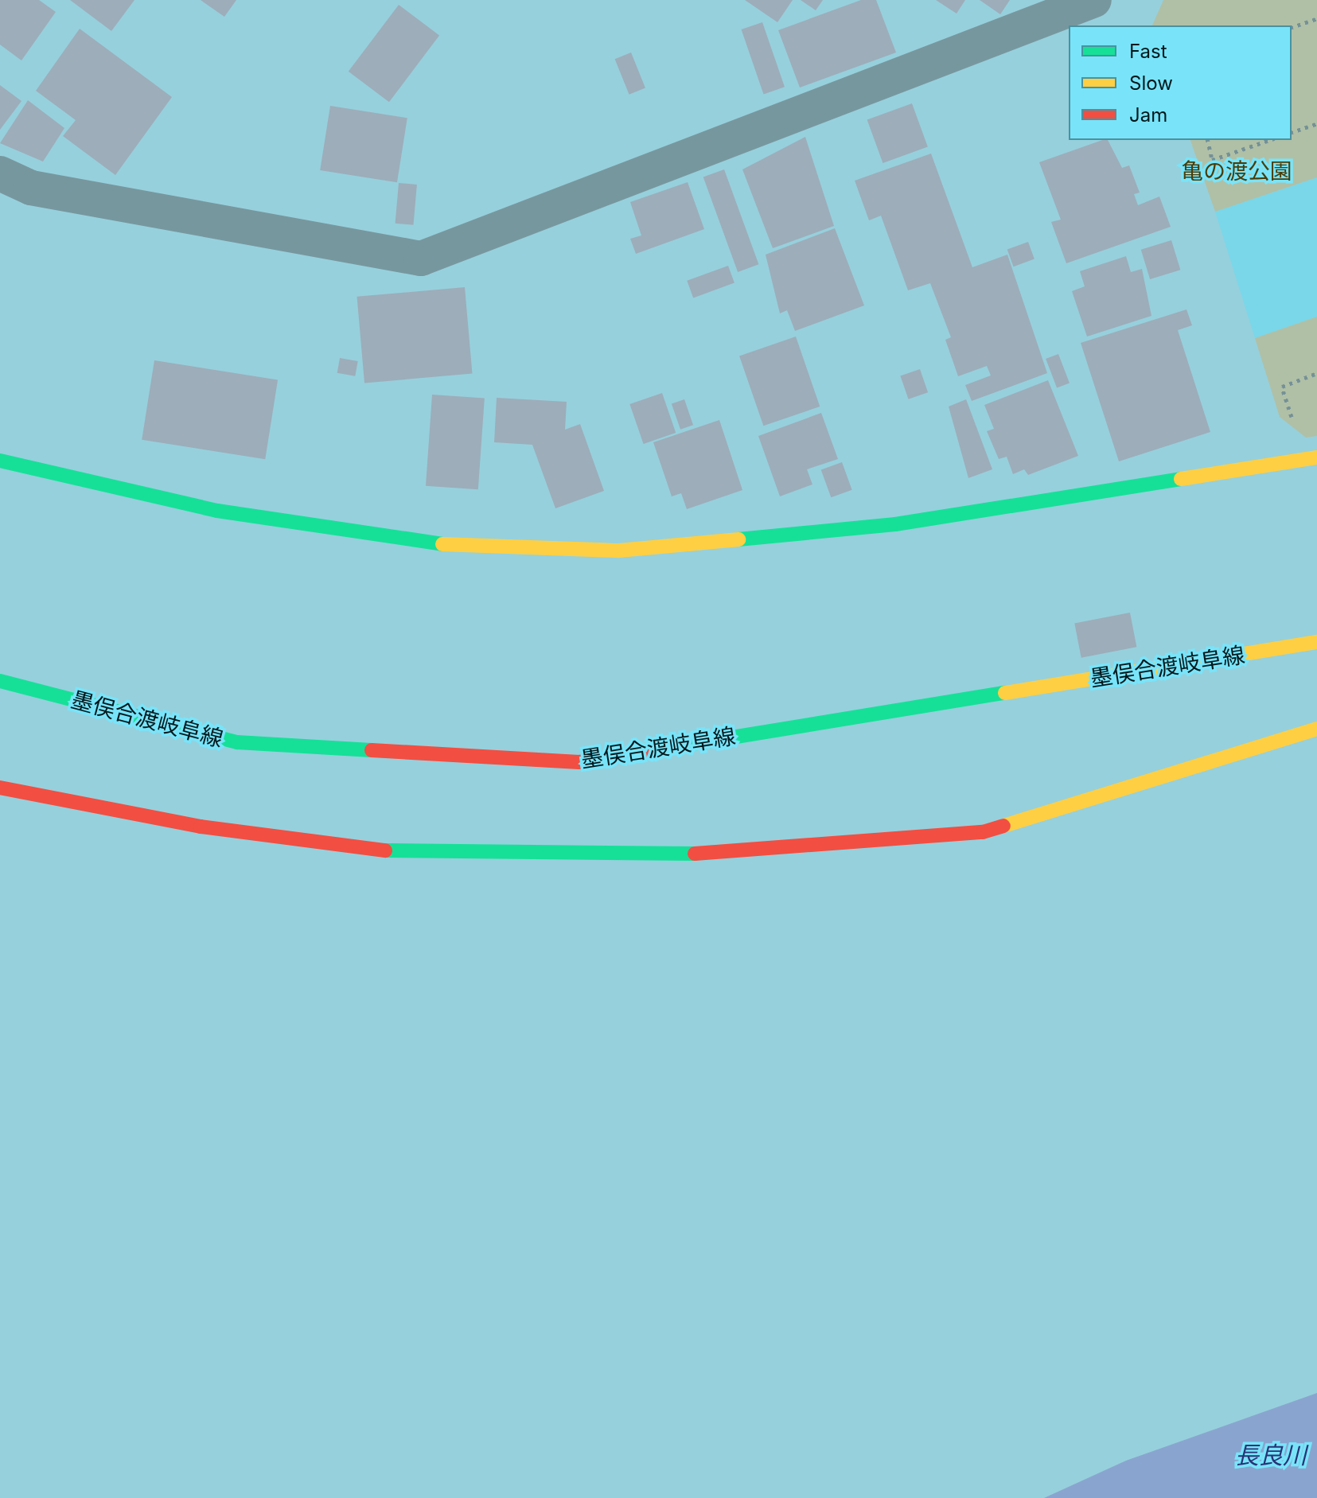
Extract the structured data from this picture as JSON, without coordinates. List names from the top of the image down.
{
  "streets": {
    "street": ["墨俣合渡岐阜線"]
  },
  "water": ["長良川"],
  "parks": ["亀の渡公園"],
  "legend": ["Fast", "Slow", "Jam"]
}
